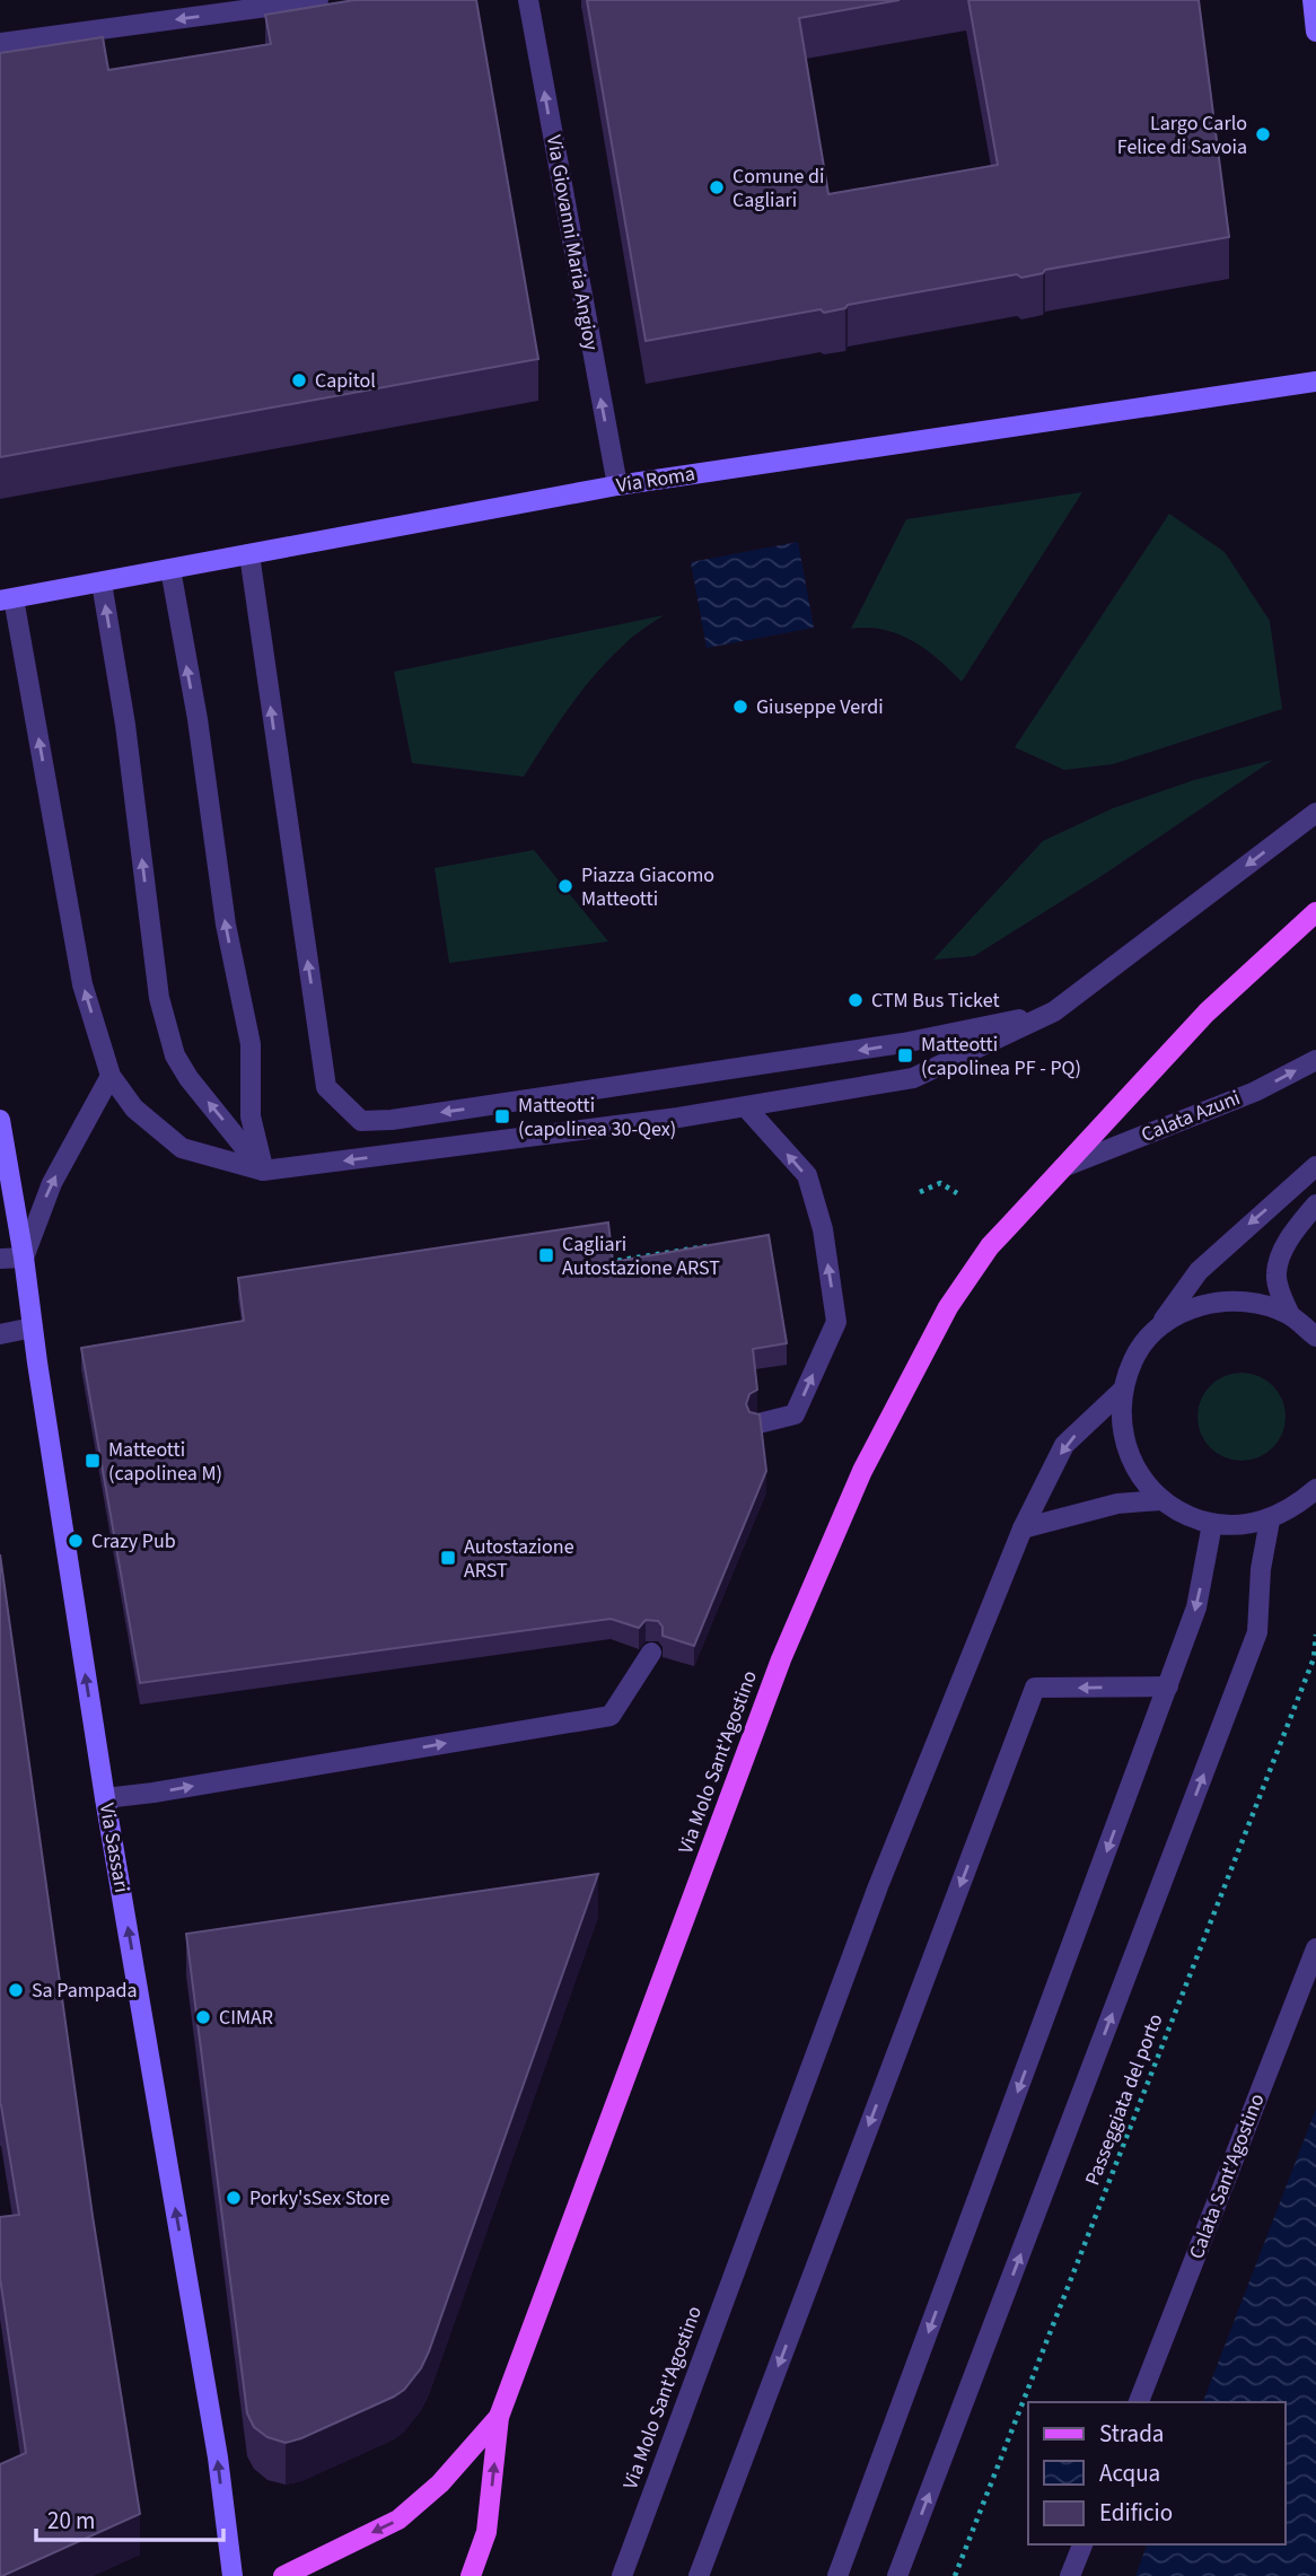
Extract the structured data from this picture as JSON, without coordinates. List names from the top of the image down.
{
  "streets": {
    "main road": ["Via Molo Sant'Agostino"],
    "street": [
      "Via Giovanni Maria Angioy",
      "Via Roma",
      "Calata Azuni",
      "Via Sassari",
      "Calata Sant'Agostino"
    ],
    "path": ["Passeggiata del porto"]
  },
  "crossings": [
    ["Via Giovanni Maria Angioy", "Via Roma"],
    ["Calata Azuni", "Via Molo Sant'Agostino"]
  ],
  "one_way": ["Via Giovanni Maria Angioy", "Via Sassari"],
  "places": {
    "other": [
      "Largo Carlo Felice di Savoia",
      "Comune di Cagliari",
      "Capitol",
      "Giuseppe Verdi",
      "Piazza Giacomo Matteotti",
      "CTM Bus Ticket",
      "Crazy Pub",
      "Sa Pampada",
      "CIMAR",
      "Porky'sSex Store"
    ],
    "transit": [
      "Matteotti (capolinea PF - PQ)",
      "Matteotti (capolinea 30-Qex)",
      "Cagliari Autostazione ARST",
      "Matteotti (capolinea M)",
      "Autostazione ARST"
    ]
  },
  "legend": ["Strada", "Acqua", "Edificio"],
  "scale_bar": "20 m"
}
